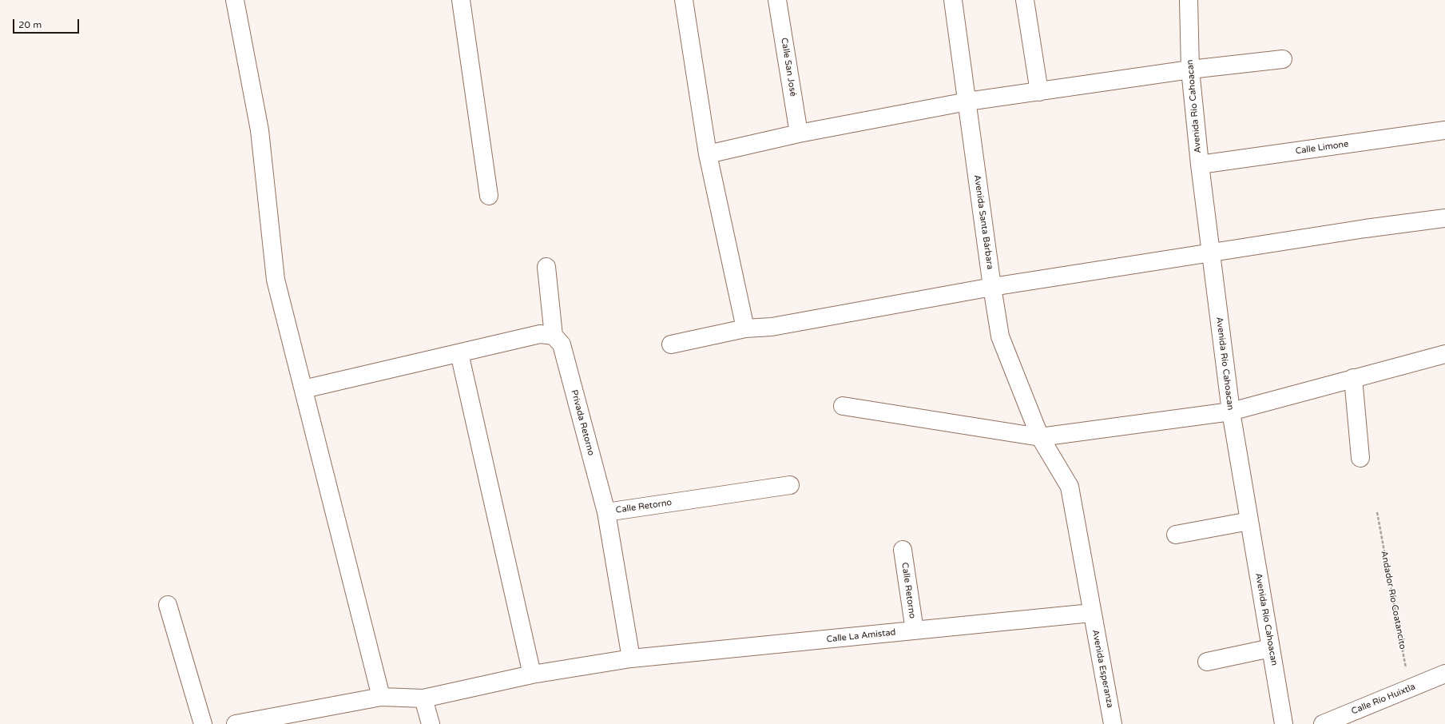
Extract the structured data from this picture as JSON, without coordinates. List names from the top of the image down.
{
  "streets": {
    "street": [
      "Calle San José",
      "Avenida Río Cahoacan",
      "Calle Limone",
      "Avenida Santa Bárbara",
      "Privada Retorno",
      "Calle Retorno",
      "Calle La Amistad",
      "Avenida Esperanza",
      "Calle Río Huixtla"
    ],
    "path": ["Andador Río Coatancito"]
  },
  "crossings": [
    ["Avenida Río Cahoacan", "Calle Limone"],
    ["Avenida Santa Bárbara", "Avenida Esperanza"],
    ["Privada Retorno", "Calle Retorno"],
    ["Calle Retorno", "Calle La Amistad"],
    ["Andador Río Coatancito", "Calle Río Huixtla"],
    ["Calle La Amistad", "Avenida Esperanza"]
  ],
  "scale_bar": "20 m"
}
